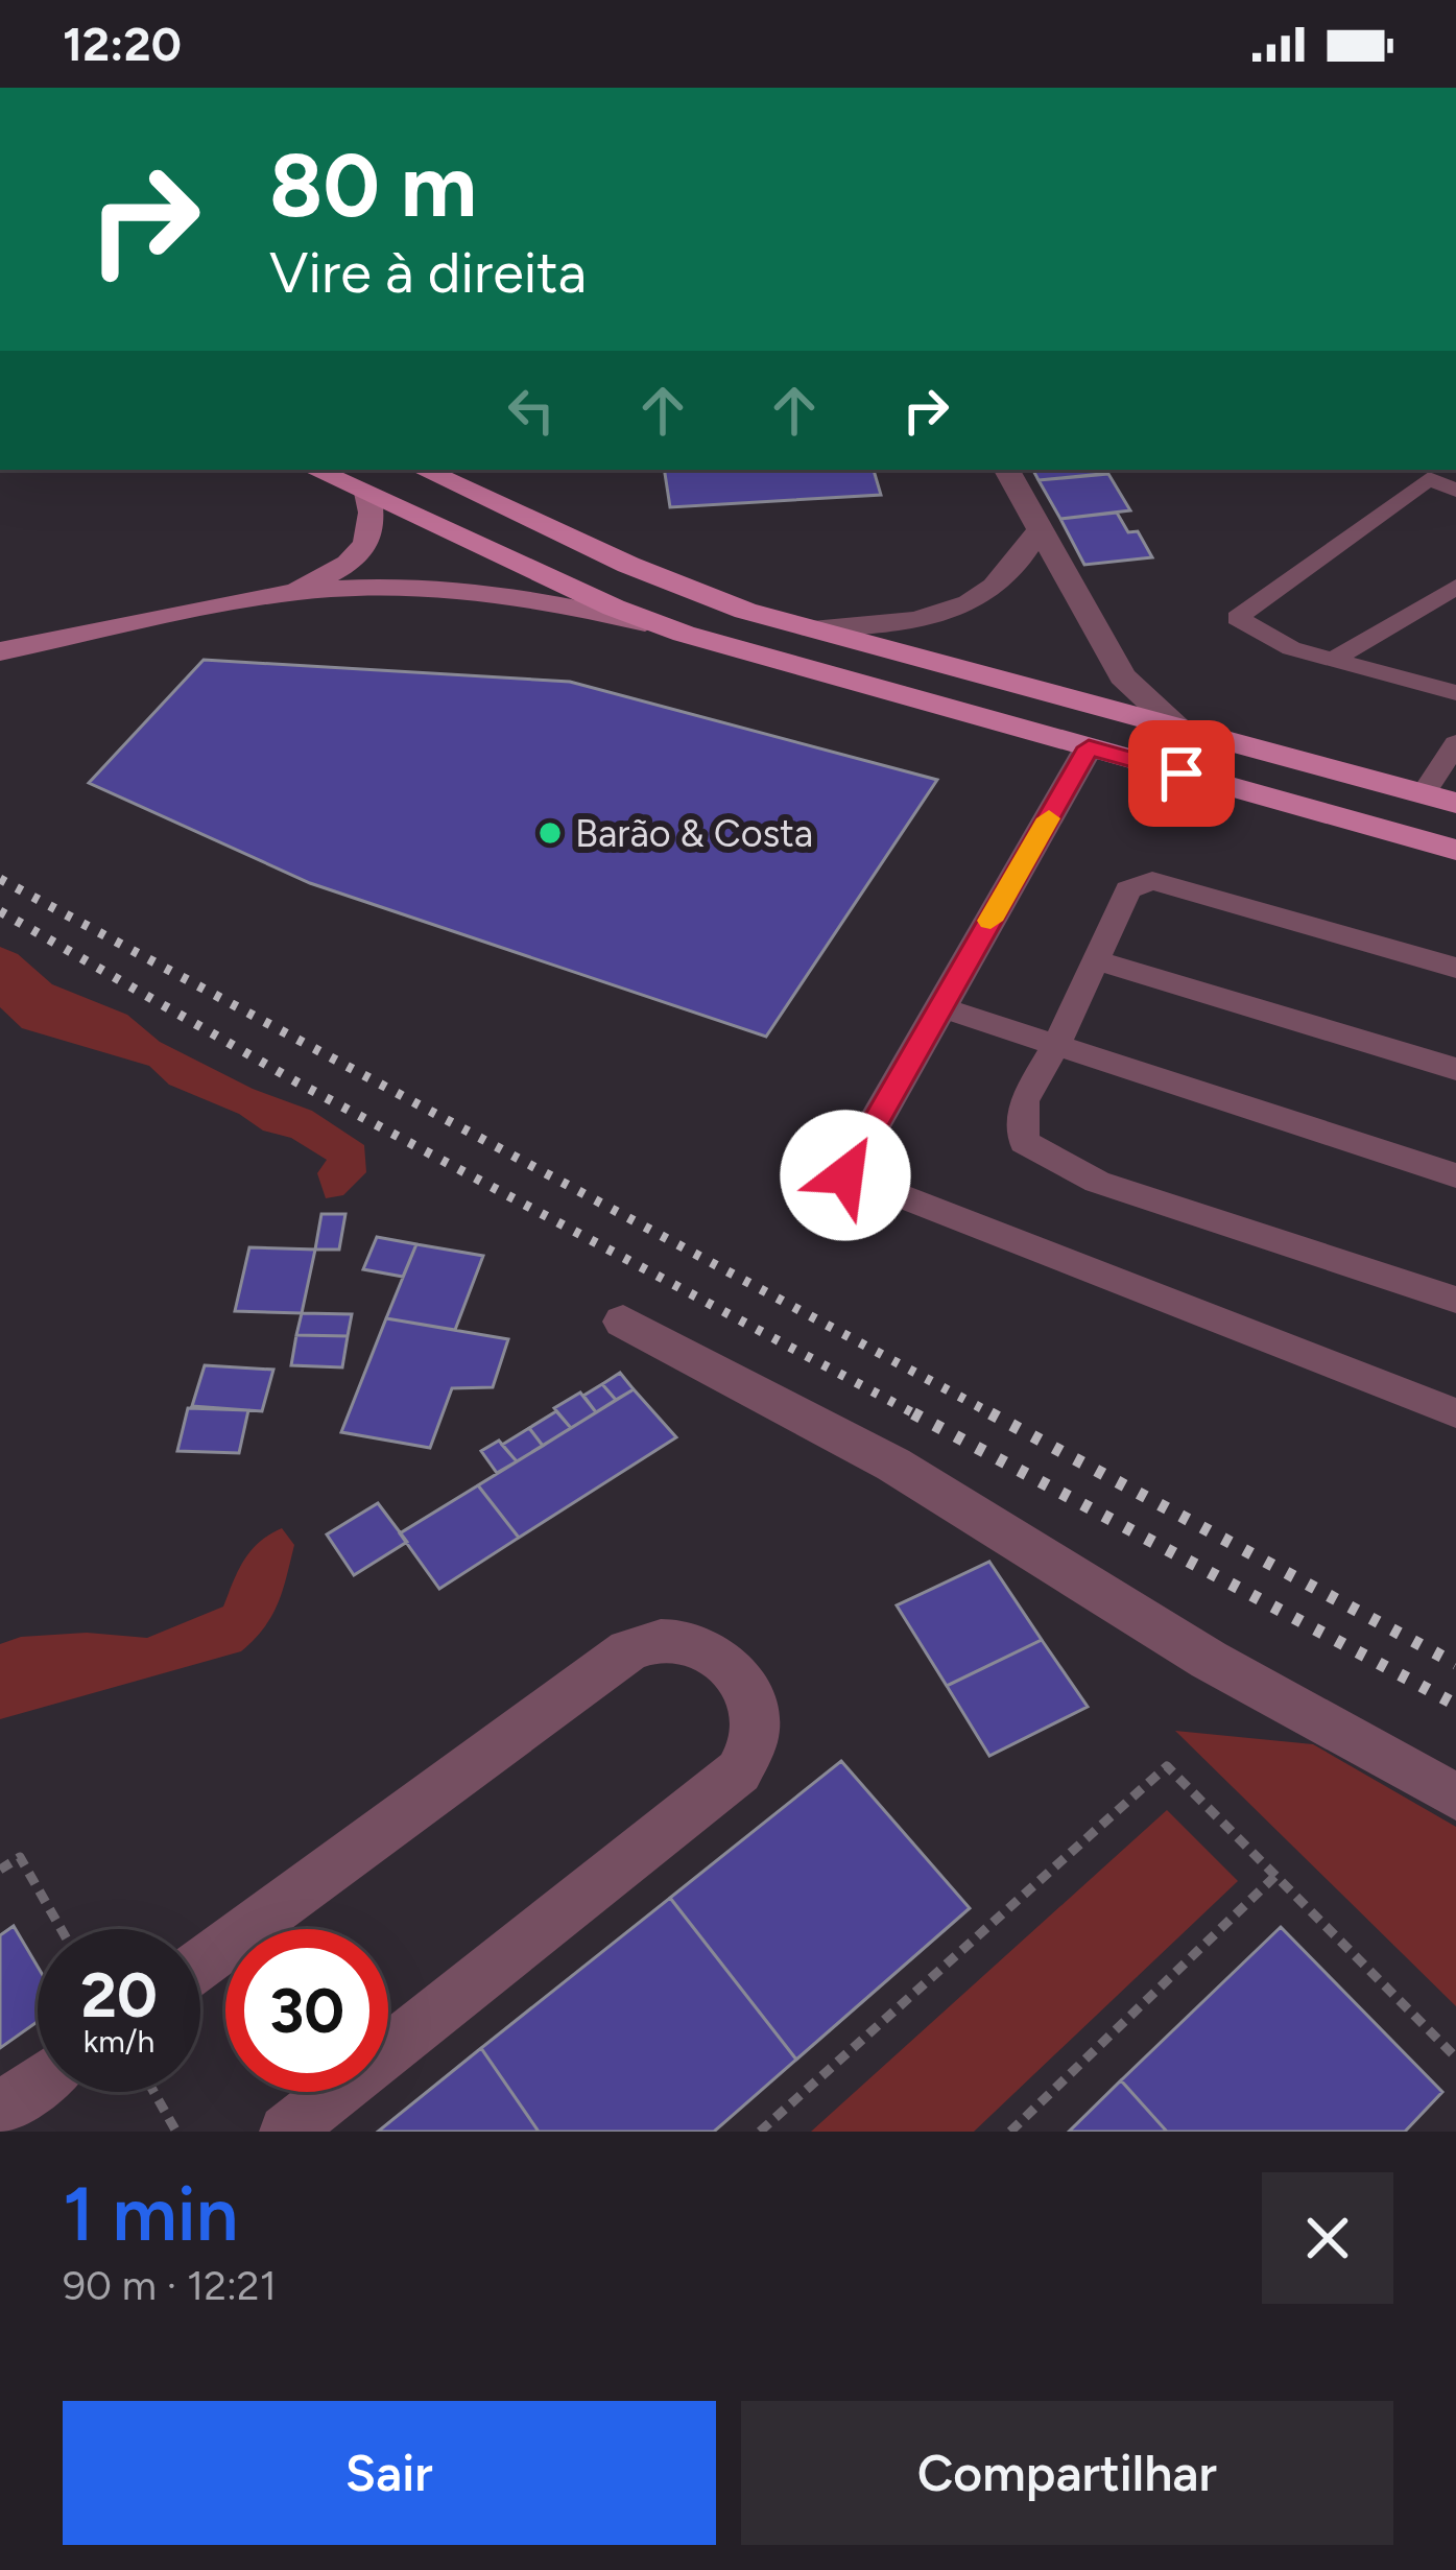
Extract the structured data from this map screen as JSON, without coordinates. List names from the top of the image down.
{
  "places": ["Barão & Costa"],
  "page": {
    "status": "12:20",
    "turn": ["80 m", "Vire à direita"],
    "speed": "20 km/h",
    "limit": "30",
    "heading": ["1 min", "90 m · 12:21"],
    "buttons": ["Sair", "Compartilhar"]
  }
}
